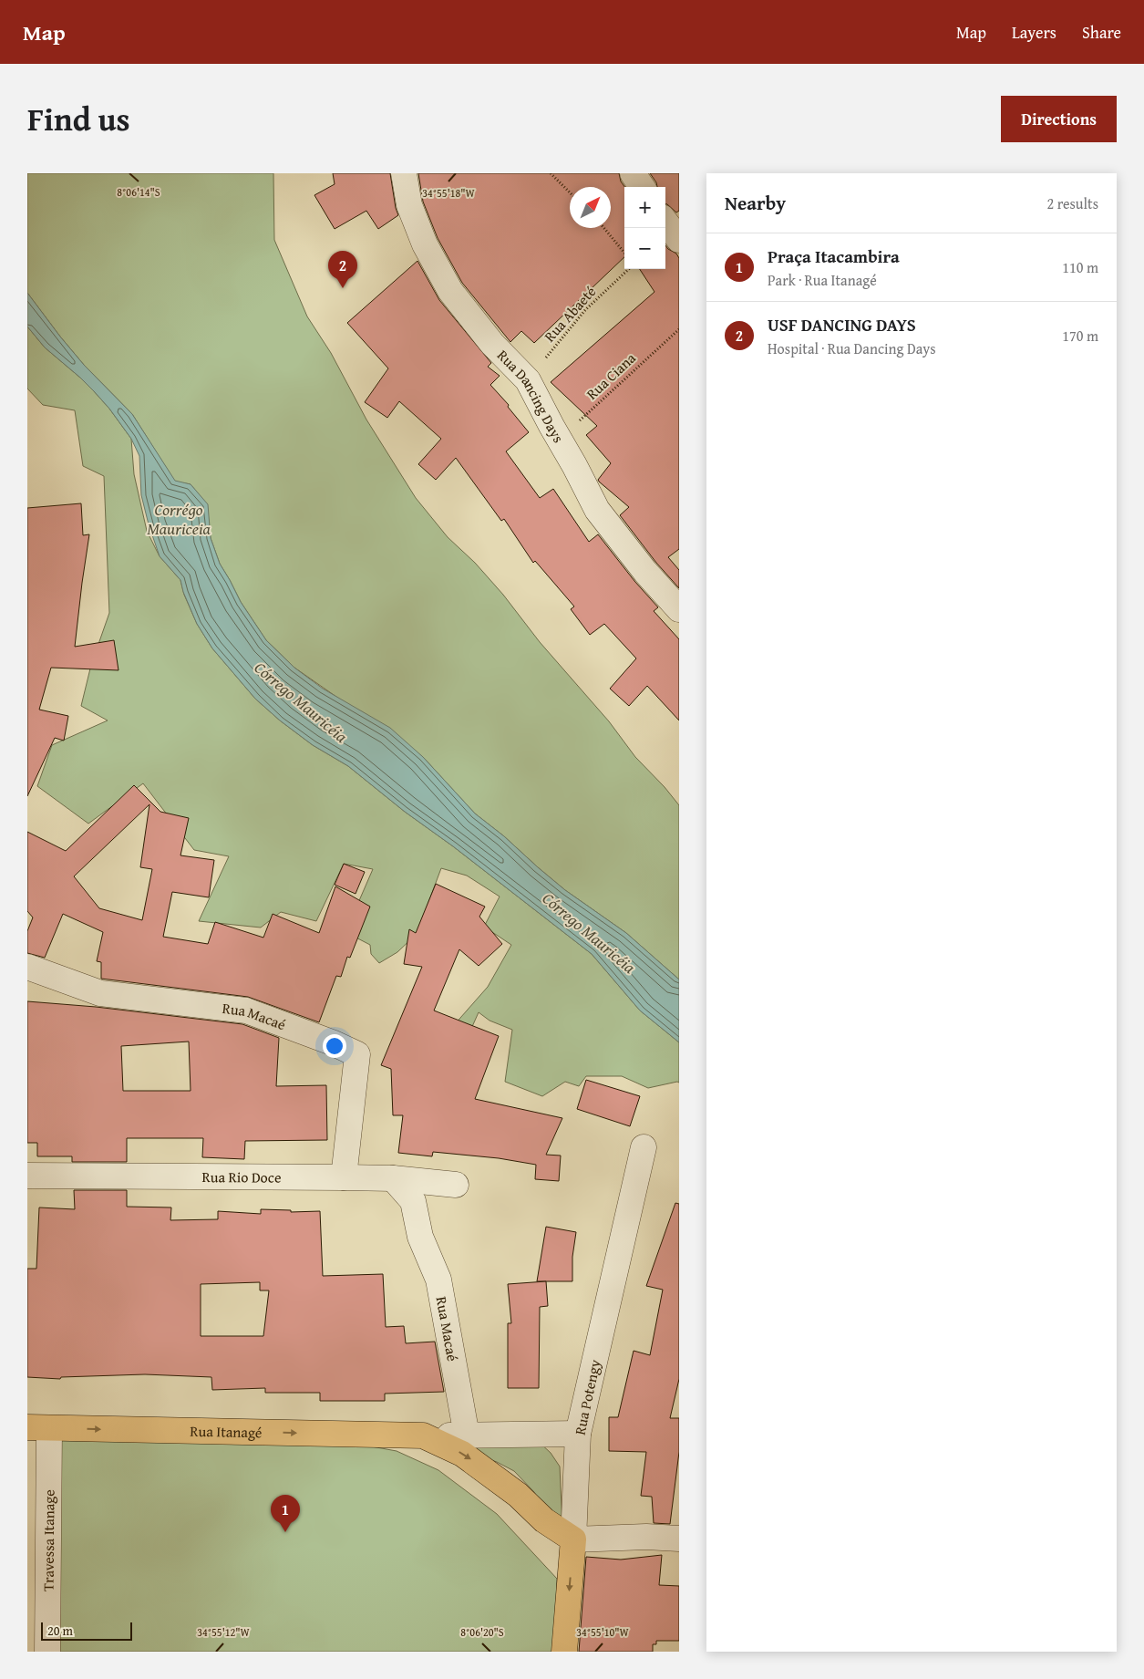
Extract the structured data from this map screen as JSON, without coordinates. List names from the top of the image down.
{
  "streets": {
    "main road": ["Rua Potengy", "Rua Itanagé"],
    "street": [
      "Rua Dancing Days",
      "Rua Macaé",
      "Rua Rio Doce",
      "Travessa Itanage"
    ],
    "path": ["Rua Abaeté", "Rua Ciana"]
  },
  "crossings": [
    ["Rua Abaeté", "Rua Dancing Days"],
    ["Rua Ciana", "Rua Dancing Days"],
    ["Rua Macaé", "Rua Rio Doce"],
    ["Rua Macaé", "Rua Itanagé"],
    ["Rua Potengy", "Rua Itanagé"],
    ["Rua Itanagé", "Travessa Itanage"]
  ],
  "one_way": ["Rua Itanagé"],
  "water": ["Corrégo Mauriceia", "Córrego Mauricéia"],
  "scale_bar": "20 m",
  "north": "top right",
  "page": {
    "header": "Map",
    "nav": ["Map", "Layers", "Share"],
    "title": "Find us",
    "buttons": "Directions",
    "heading": ["Nearby", "2 results"],
    "map_buttons": ["+", "−"],
    "list": [
      {
        "mark": "1",
        "name": "Praça Itacambira",
        "note": "Park · Rua Itanagé",
        "value": "110 m"
      },
      {
        "mark": "2",
        "name": "USF DANCING DAYS",
        "note": "Hospital · Rua Dancing Days",
        "value": "170 m"
      }
    ],
    "pins": ["2", "1"],
    "scale": "20 m"
  },
  "coordinates": [
    "8°06'14\"S",
    "34°55'18\"W",
    "34°55'12\"W",
    "34°55'10\"W",
    "8°06'20\"S"
  ]
}
